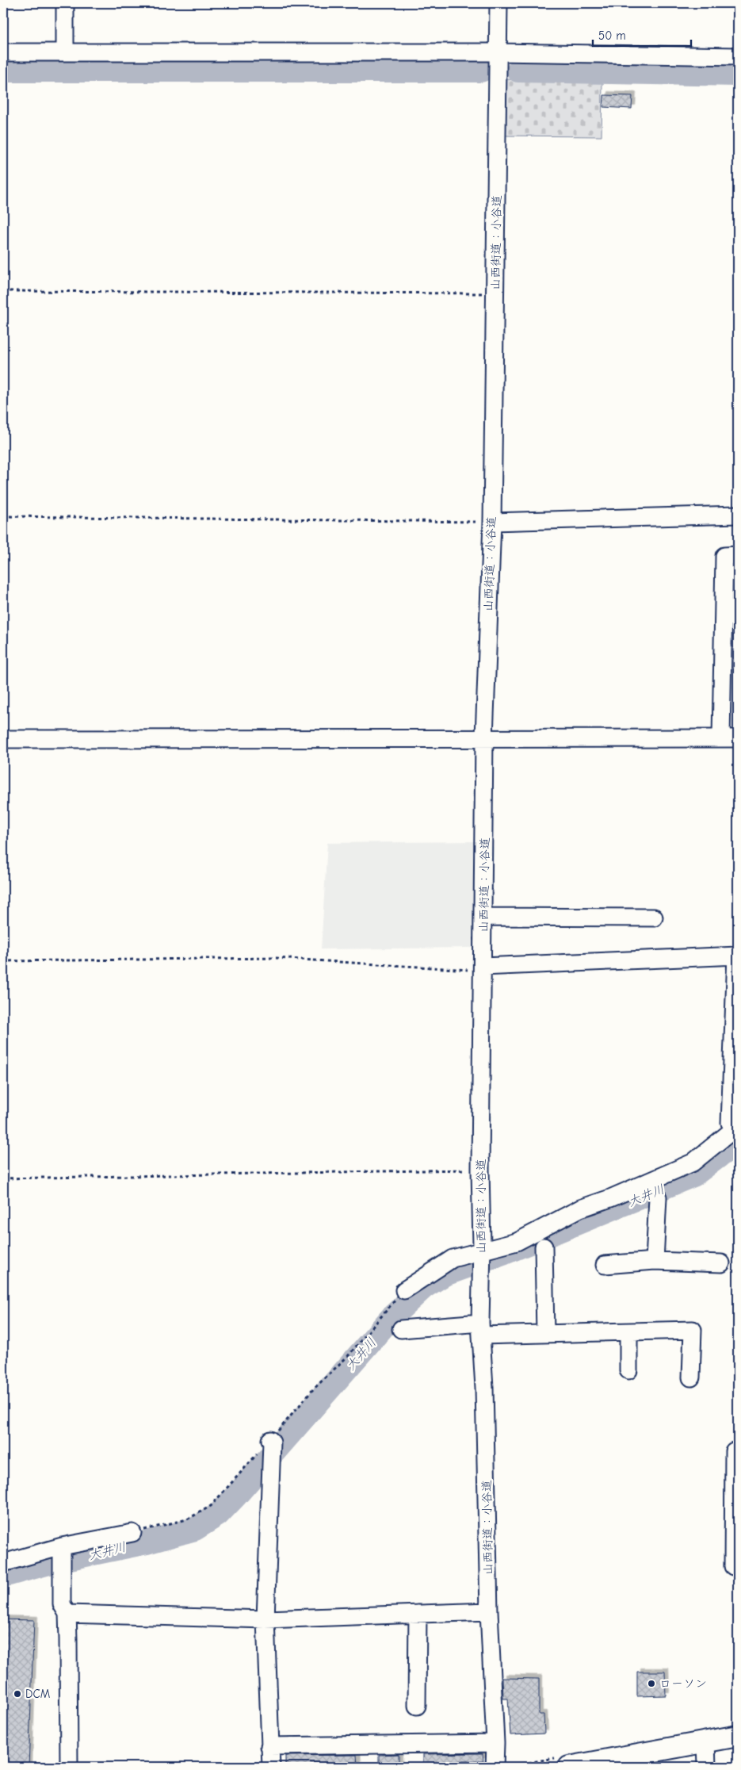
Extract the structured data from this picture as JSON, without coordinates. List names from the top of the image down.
{
  "streets": {
    "street": ["山西街道：小谷道"]
  },
  "water": ["大井川"],
  "places": ["ローソン", "DCM"],
  "scale_bar": "50 m"
}
